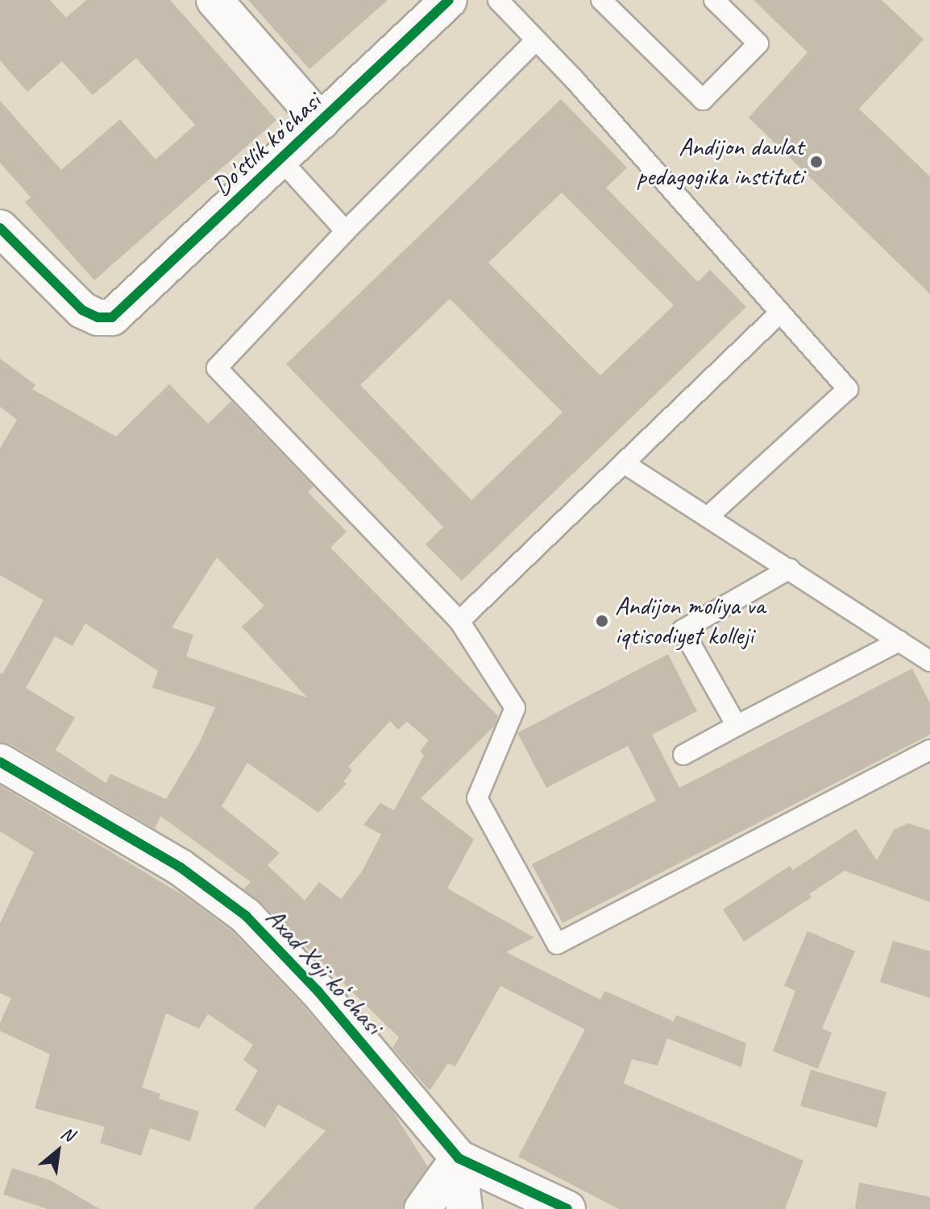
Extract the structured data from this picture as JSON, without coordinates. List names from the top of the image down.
{
  "streets": {
    "street": ["Do'stlik ko'chasi", "Axad Xoji koʻchasi"]
  },
  "places": ["Andijon davlat pedagogika instituti", "Andijon moliya va iqtisodiyet kolleji"],
  "north": "top right"
}
